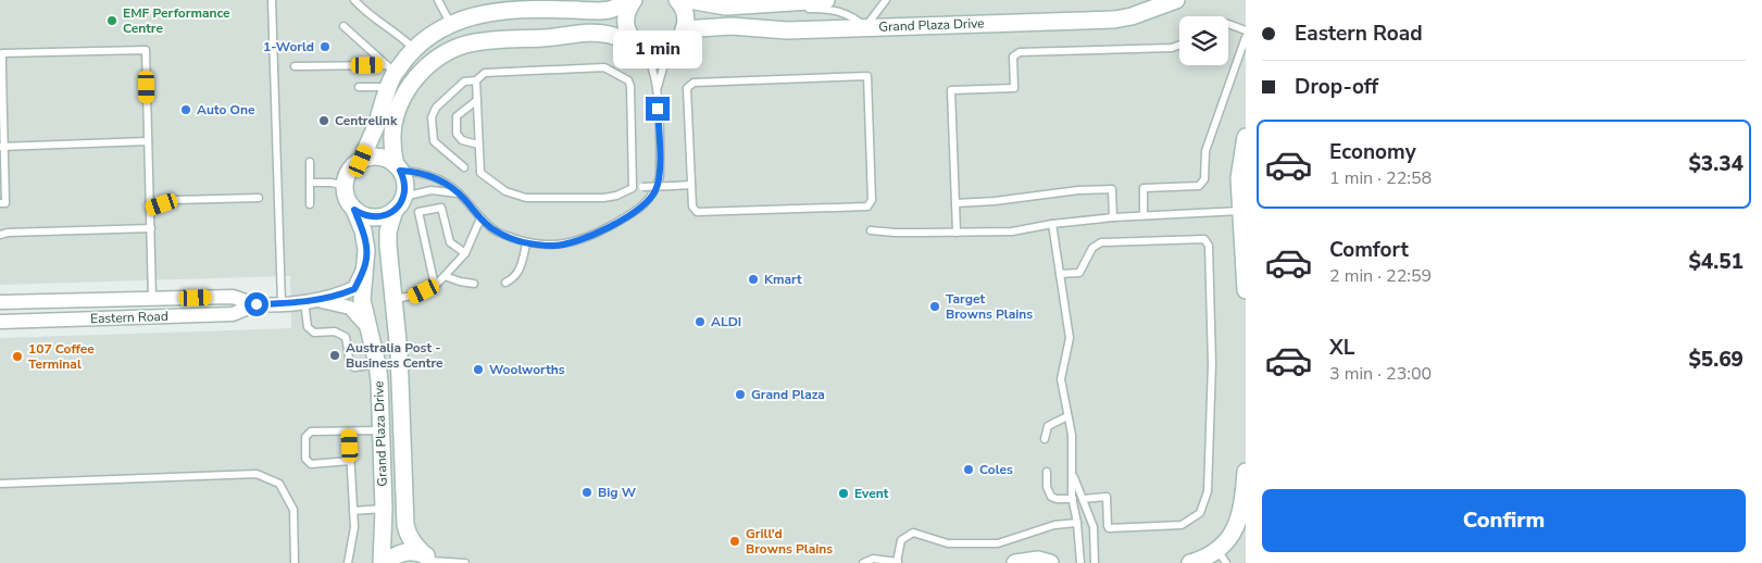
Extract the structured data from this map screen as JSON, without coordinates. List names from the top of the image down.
{
  "streets": {
    "street": ["Grand Plaza Drive", "Eastern Road"]
  },
  "crossings": [
    ["Grand Plaza Drive", "Eastern Road"]
  ],
  "places": [
    "EMF Performance Centre",
    "1-World",
    "Auto One",
    "Centrelink",
    "Kmart",
    "Target Browns Plains",
    "ALDI",
    "Australia Post - Business Centre",
    "107 Coffee Terminal",
    "Woolworths",
    "Grand Plaza",
    "Coles",
    "Big W",
    "Event",
    "Grill'd Browns Plains"
  ],
  "page": {
    "banner": ["Eastern Road", "Drop-off"],
    "bubble": "1 min",
    "list": [
      {
        "name": "Economy",
        "note": "1 min · 22:58",
        "value": "$3.34"
      },
      {
        "name": "Comfort",
        "note": "2 min · 22:59",
        "value": "$4.51"
      },
      {
        "name": "XL",
        "note": "3 min · 23:00",
        "value": "$5.69"
      }
    ],
    "buttons": "Confirm"
  }
}
